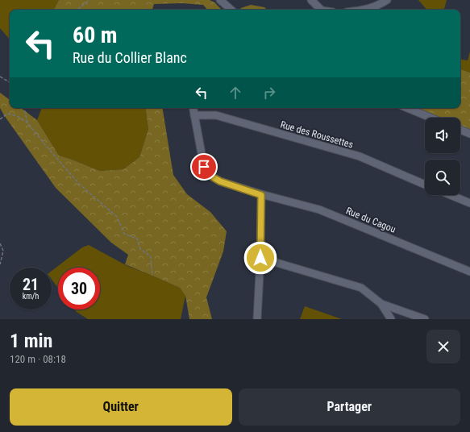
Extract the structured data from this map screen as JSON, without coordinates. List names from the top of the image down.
{
  "streets": {
    "street": ["Rue des Roussettes", "Rue du Cagou"]
  },
  "crossings": [
    ["Rue des Roussettes", "Rue du Cagou"]
  ],
  "page": {
    "turn": ["60 m", "Rue du Collier Blanc"],
    "speed": "21 km/h",
    "limit": "30",
    "heading": ["1 min", "120 m · 08:18"],
    "buttons": ["Quitter", "Partager"]
  }
}
